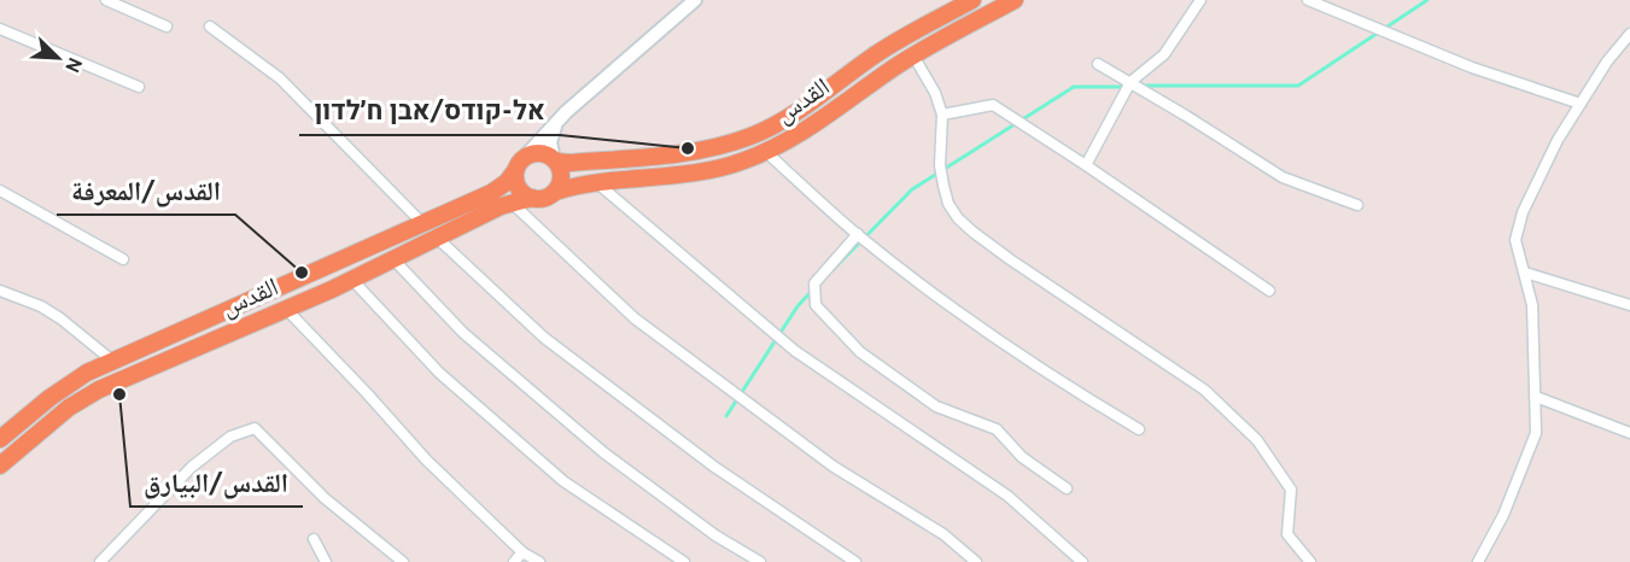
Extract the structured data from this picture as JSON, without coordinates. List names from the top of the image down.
{
  "streets": {
    "main road": ["القدس"]
  },
  "places": ["אל-קודס/אבן ח׳לדון", "القدس/المعرفة", "القدس/البيارق"],
  "north": "bottom right"
}
